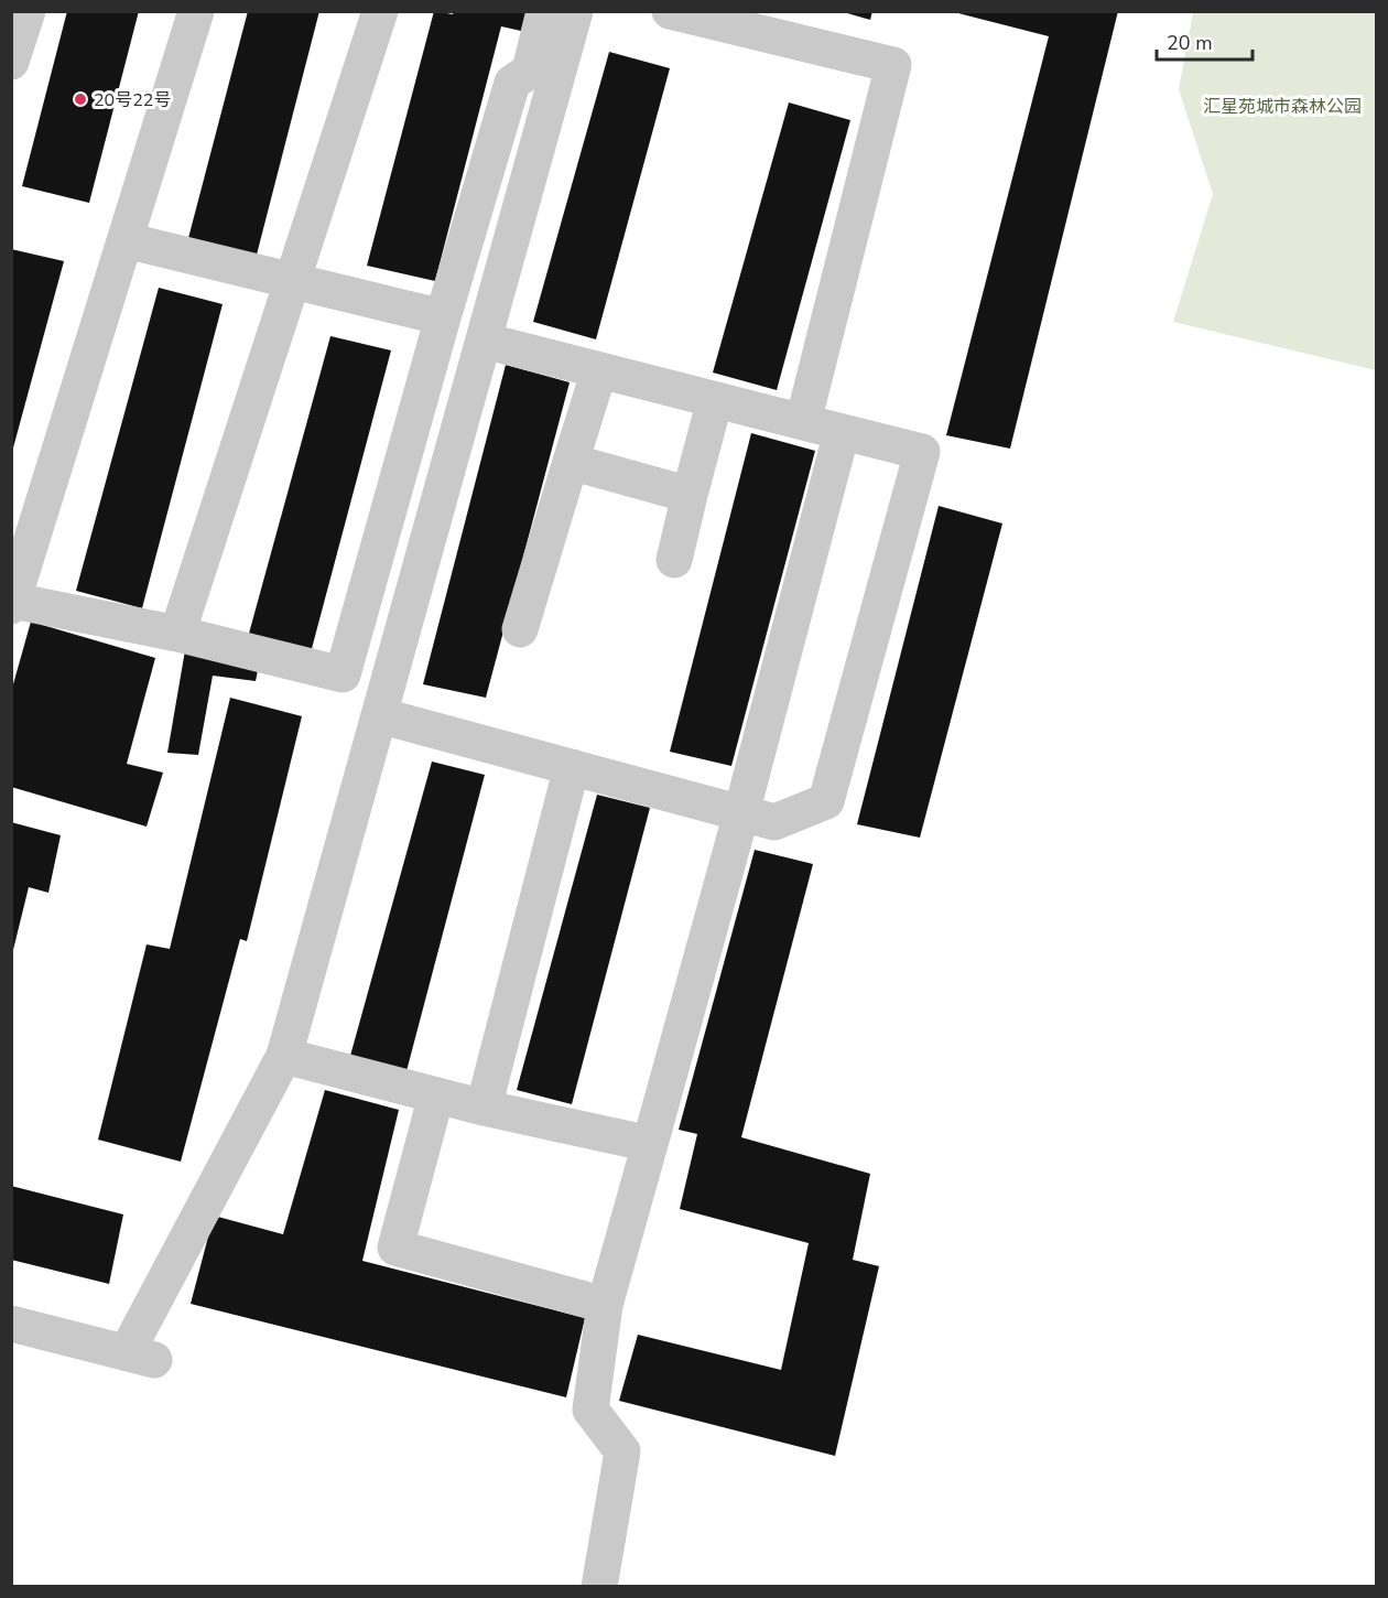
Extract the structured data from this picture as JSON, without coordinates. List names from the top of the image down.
{
  "parks": ["汇星苑城市森林公园"],
  "places": ["20号22号"],
  "scale_bar": "20 m"
}
